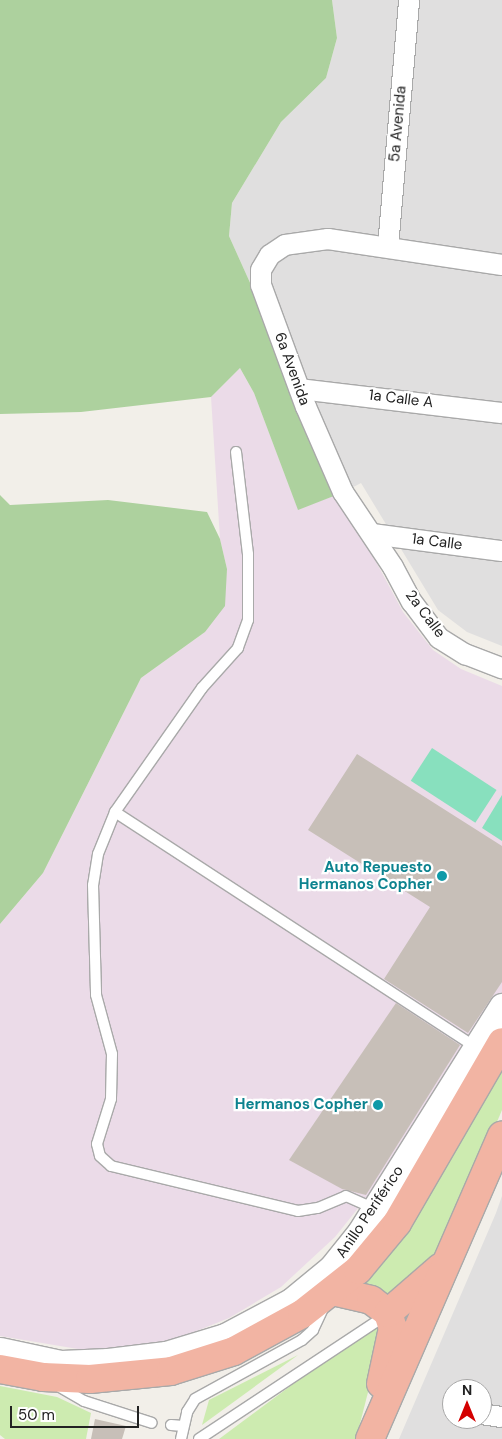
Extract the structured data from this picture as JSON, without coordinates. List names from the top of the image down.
{
  "streets": {
    "highway": ["Anillo Periférico"],
    "street": [
      "5a Avenida",
      "6a Avenida",
      "1a Calle A",
      "1a Calle",
      "2a Calle"
    ]
  },
  "crossings": [
    ["5a Avenida", "6a Avenida"],
    ["6a Avenida", "1a Calle A"],
    ["6a Avenida", "1a Calle"],
    ["6a Avenida", "2a Calle"],
    ["1a Calle", "2a Calle"]
  ],
  "places": ["Auto Repuesto Hermanos Copher", "Hermanos Copher"],
  "scale_bar": "50 m",
  "north": "top"
}
